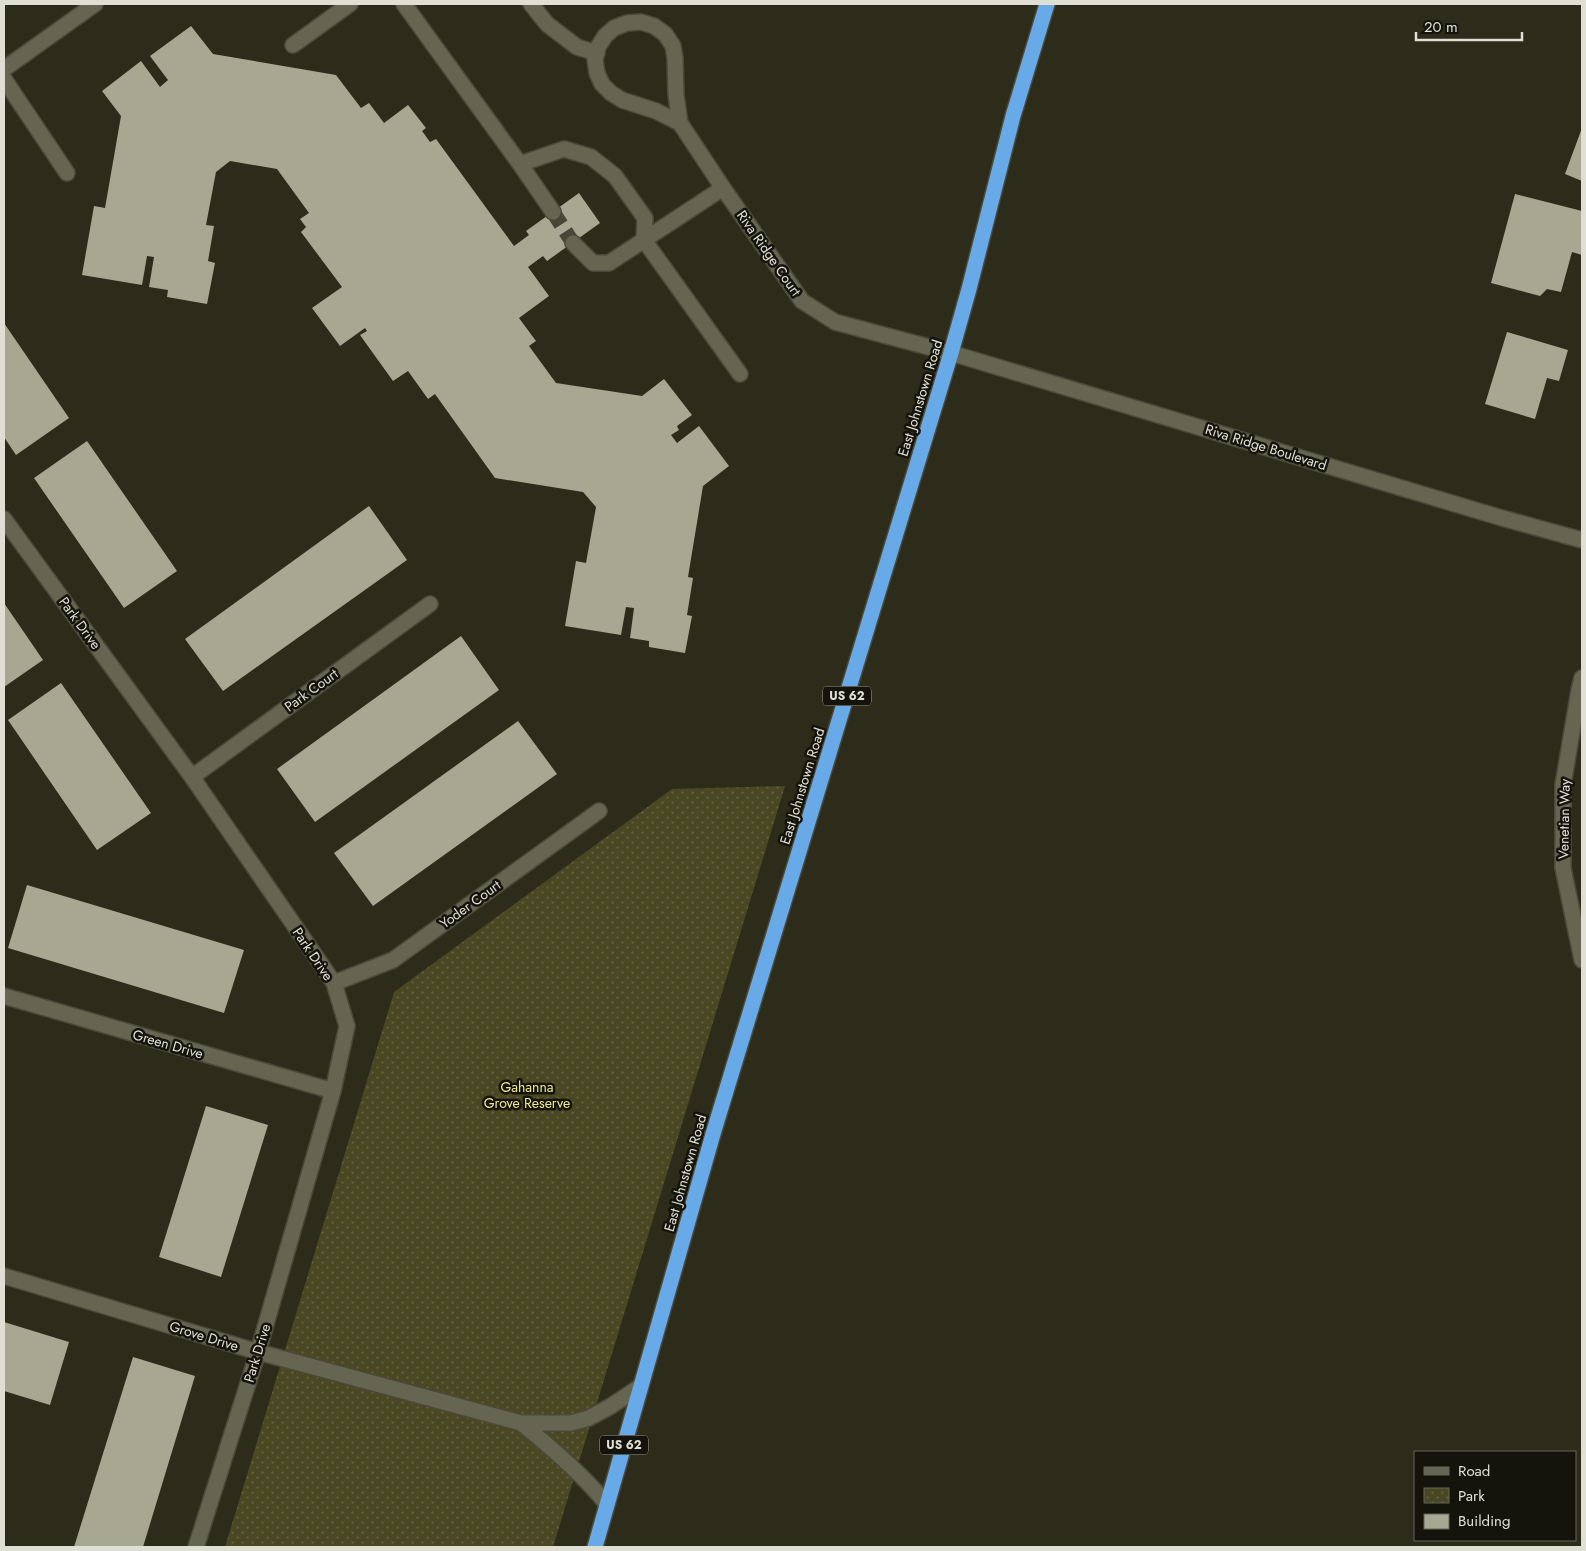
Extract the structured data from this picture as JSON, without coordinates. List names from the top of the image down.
{
  "streets": {
    "highway": ["East Johnstown Road", "US 62"],
    "street": [
      "Riva Ridge Court",
      "Riva Ridge Boulevard",
      "Park Drive",
      "Park Court",
      "Venetian Way",
      "Yoder Court",
      "Green Drive",
      "Grove Drive"
    ]
  },
  "crossings": [
    ["Riva Ridge Court", "East Johnstown Road"],
    ["Riva Ridge Court", "Riva Ridge Boulevard"],
    ["East Johnstown Road", "Riva Ridge Boulevard"],
    ["East Johnstown Road", "Grove Drive"],
    ["Park Drive", "Park Court"],
    ["Park Drive", "Yoder Court"],
    ["Park Drive", "Green Drive"],
    ["Park Drive", "Grove Drive"]
  ],
  "parks": ["Gahanna Grove Reserve"],
  "legend": ["Road", "Park", "Building"],
  "scale_bar": "20 m"
}
